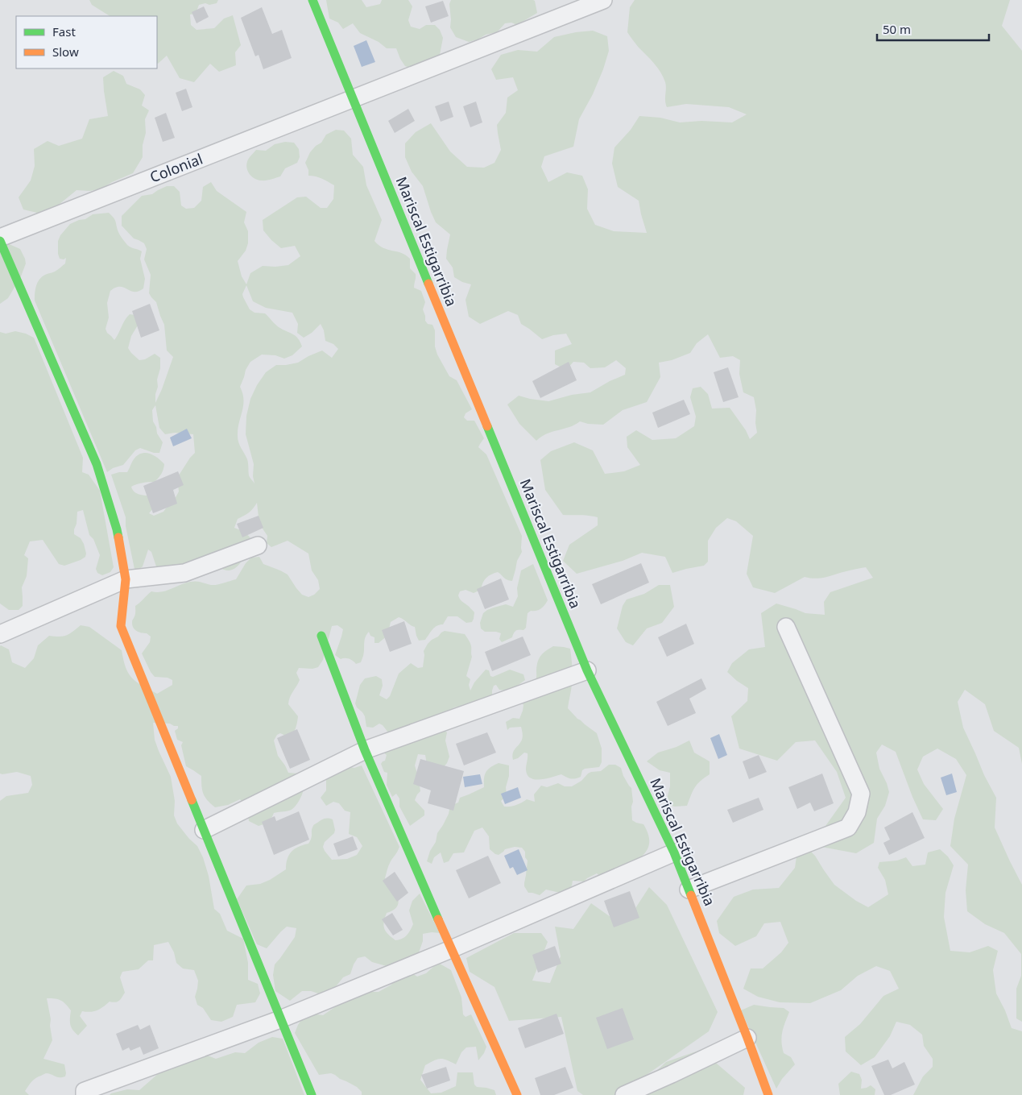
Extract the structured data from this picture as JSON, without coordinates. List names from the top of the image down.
{
  "streets": {
    "street": ["Colonial", "Mariscal Estigarribia"]
  },
  "crossings": [
    ["Colonial", "Mariscal Estigarribia"]
  ],
  "legend": ["Fast", "Slow"],
  "scale_bar": "50 m"
}
